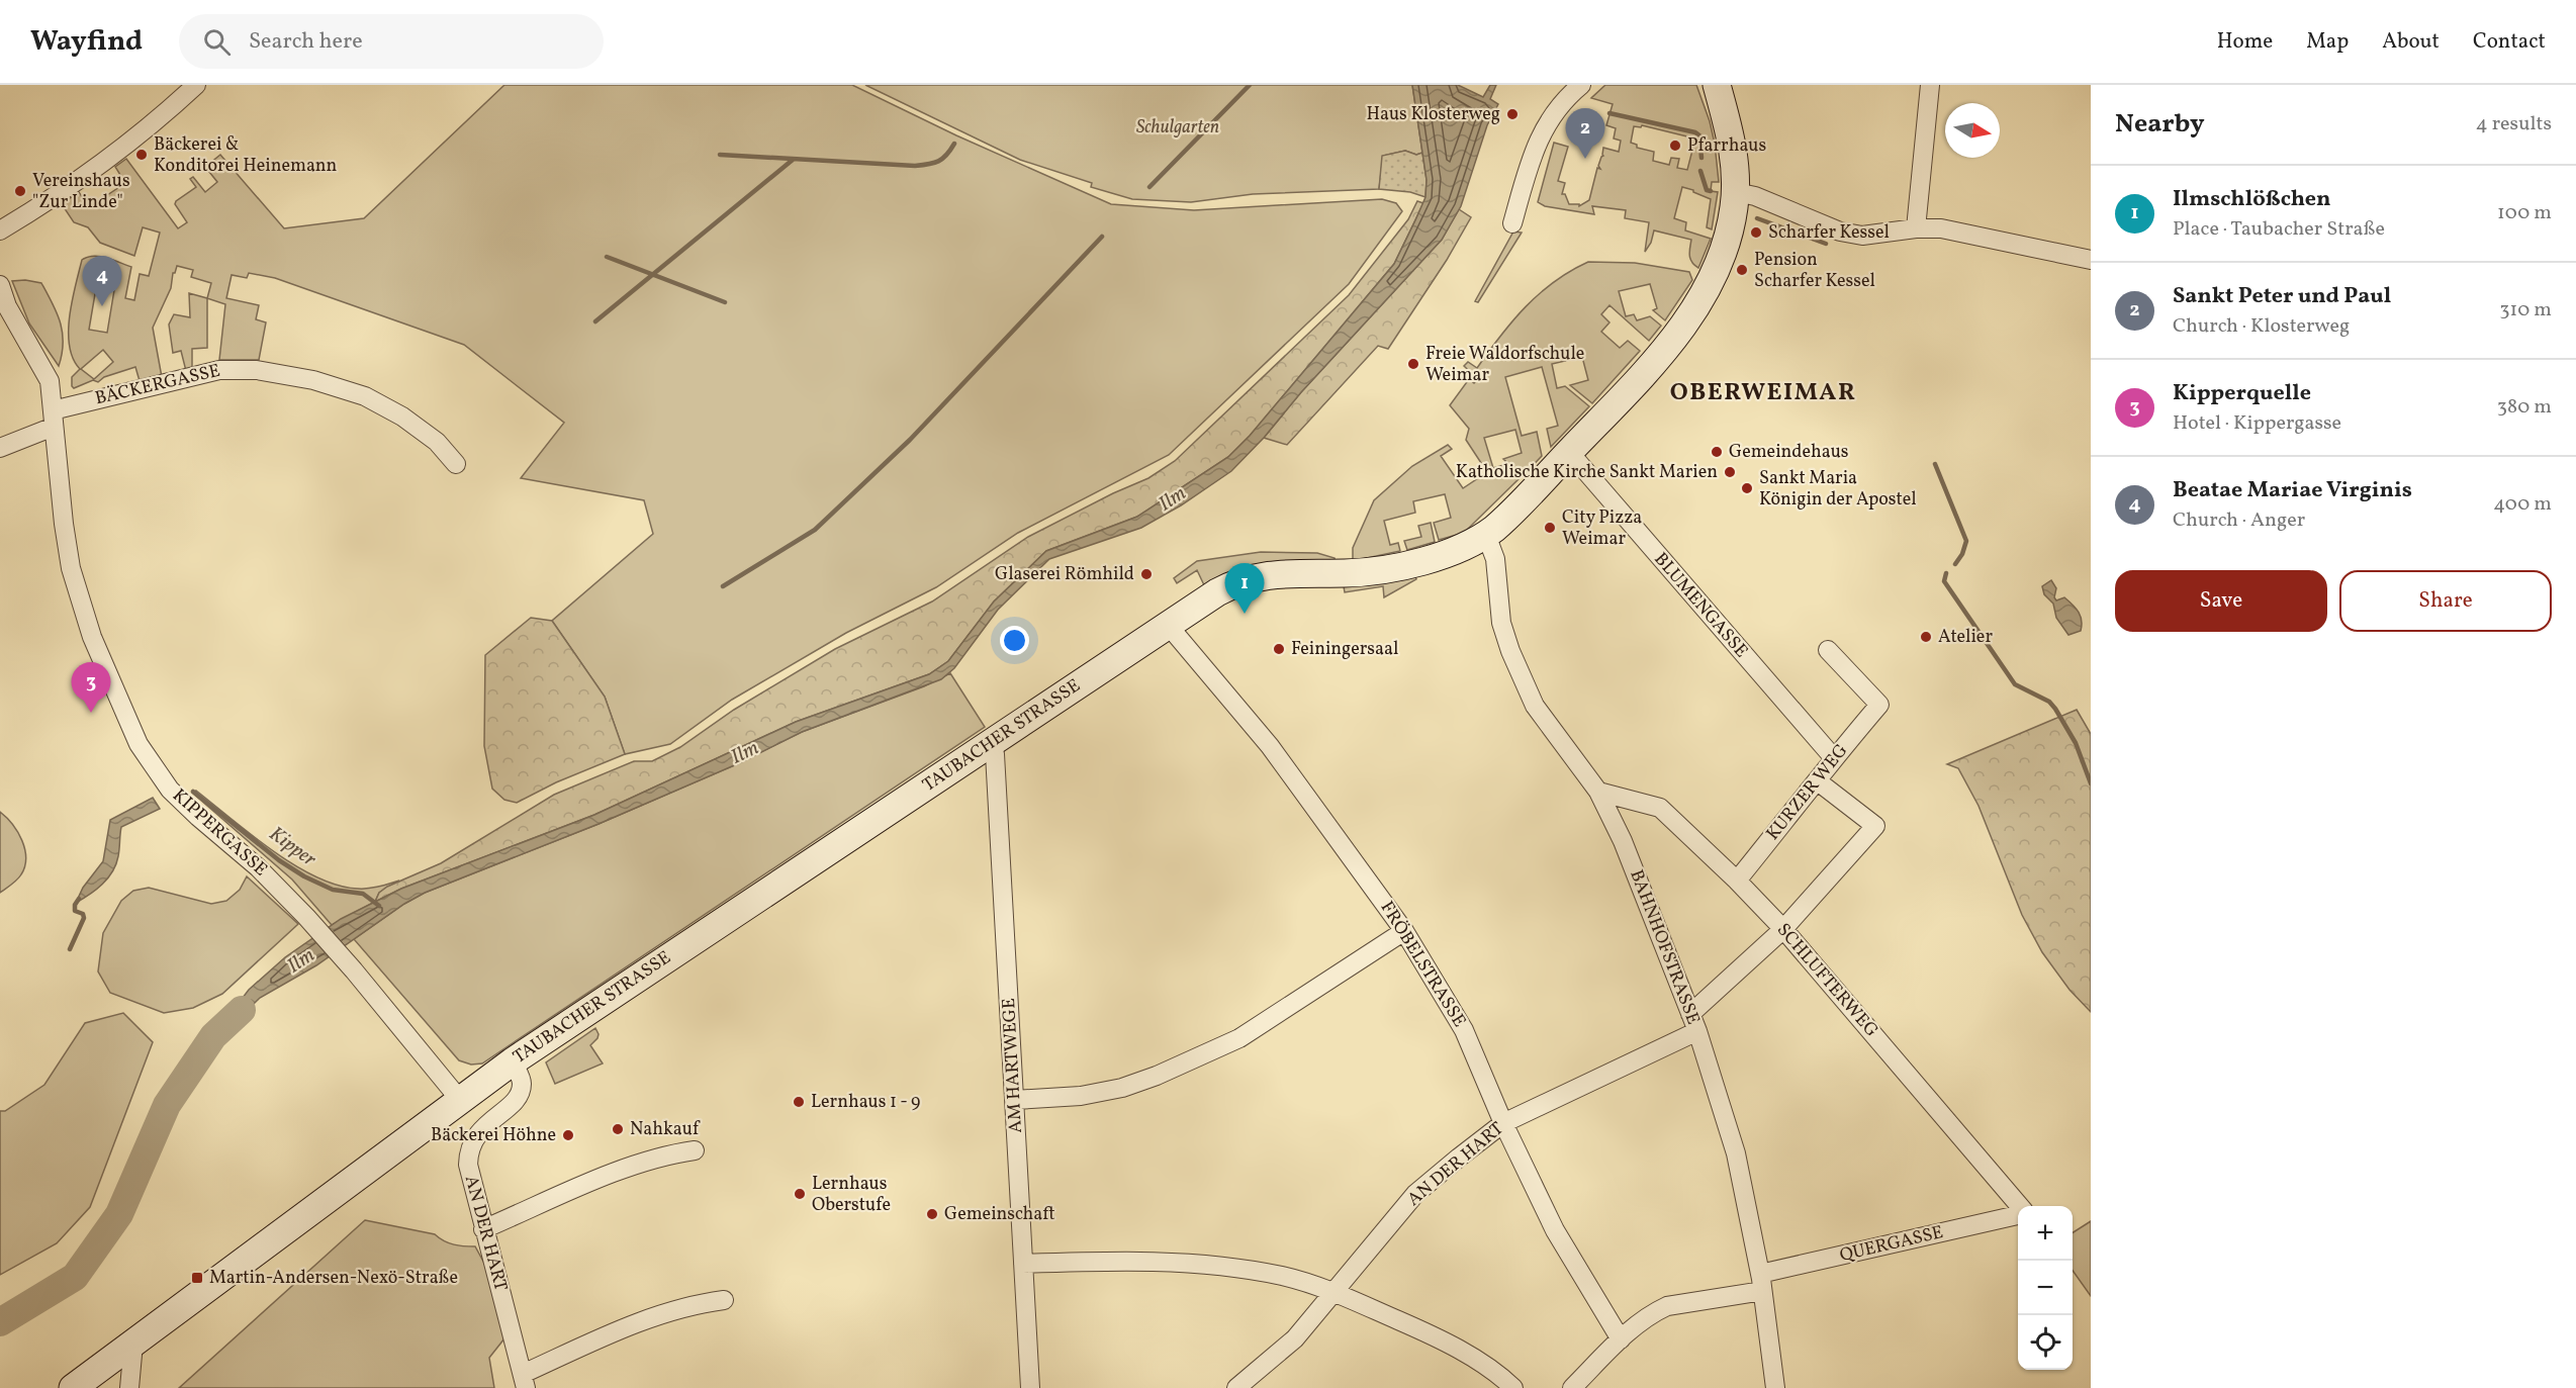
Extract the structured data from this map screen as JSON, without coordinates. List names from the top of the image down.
{
  "streets": {
    "street": [
      "BÄCKERGASSE",
      "BLUMENGASSE",
      "TAUBACHER STRASSE",
      "KURZER WEG",
      "KIPPERGASSE",
      "BAHNHOFSTRASSE",
      "FRÖBELSTRASSE",
      "SCHLUFTERWEG",
      "AM HARTWEGE",
      "AN DER HART",
      "QUERGASSE"
    ]
  },
  "crossings": [
    ["BÄCKERGASSE", "KIPPERGASSE"],
    ["BLUMENGASSE", "TAUBACHER STRASSE"],
    ["BLUMENGASSE", "KURZER WEG"],
    ["TAUBACHER STRASSE", "KIPPERGASSE"],
    ["TAUBACHER STRASSE", "BAHNHOFSTRASSE"],
    ["TAUBACHER STRASSE", "FRÖBELSTRASSE"],
    ["TAUBACHER STRASSE", "AM HARTWEGE"],
    ["TAUBACHER STRASSE", "AN DER HART"],
    ["KURZER WEG", "SCHLUFTERWEG"],
    ["KURZER WEG", "AN DER HART"],
    ["BAHNHOFSTRASSE", "SCHLUFTERWEG"],
    ["BAHNHOFSTRASSE", "AN DER HART"],
    ["BAHNHOFSTRASSE", "QUERGASSE"],
    ["FRÖBELSTRASSE", "AN DER HART"],
    ["FRÖBELSTRASSE", "QUERGASSE"],
    ["SCHLUFTERWEG", "AN DER HART"]
  ],
  "districts": ["OBERWEIMAR"],
  "water": ["Ilm", "Kipper"],
  "parks": ["Schulgarten"],
  "places": {
    "other": [
      "Haus Klosterweg",
      "Pfarrhaus",
      "Bäckerei & Konditorei Heinemann",
      "Vereinshaus \"Zur Linde\"",
      "Scharfer Kessel",
      "Pension Scharfer Kessel",
      "Freie Waldorfschule Weimar",
      "Gemeindehaus",
      "Katholische Kirche Sankt Marien",
      "Sankt Maria Königin der Apostel",
      "City Pizza Weimar",
      "Glaserei Römhild",
      "Atelier",
      "Feiningersaal",
      "Lernhaus 1 - 9",
      "Nahkauf",
      "Bäckerei Höhne",
      "Lernhaus Oberstufe",
      "Gemeinschaft"
    ],
    "transit": ["Martin-Andersen-Nexö-Straße"]
  },
  "north": "right",
  "page": {
    "header": "Wayfind",
    "search": "Search here",
    "nav": [
      "Home",
      "Map",
      "About",
      "Contact"
    ],
    "heading": ["Nearby", "4 results"],
    "pins": [
      "2",
      "4",
      "1",
      "3"
    ],
    "list": [
      {
        "mark": "1",
        "name": "Ilmschlößchen",
        "note": "Place · Taubacher Straße",
        "value": "100 m"
      },
      {
        "mark": "2",
        "name": "Sankt Peter und Paul",
        "note": "Church · Klosterweg",
        "value": "310 m"
      },
      {
        "mark": "3",
        "name": "Kipperquelle",
        "note": "Hotel · Kippergasse",
        "value": "380 m"
      },
      {
        "mark": "4",
        "name": "Beatae Mariae Virginis",
        "note": "Church · Anger",
        "value": "400 m"
      }
    ],
    "buttons": ["Save", "Share"],
    "map_buttons": ["+", "−"]
  }
}
